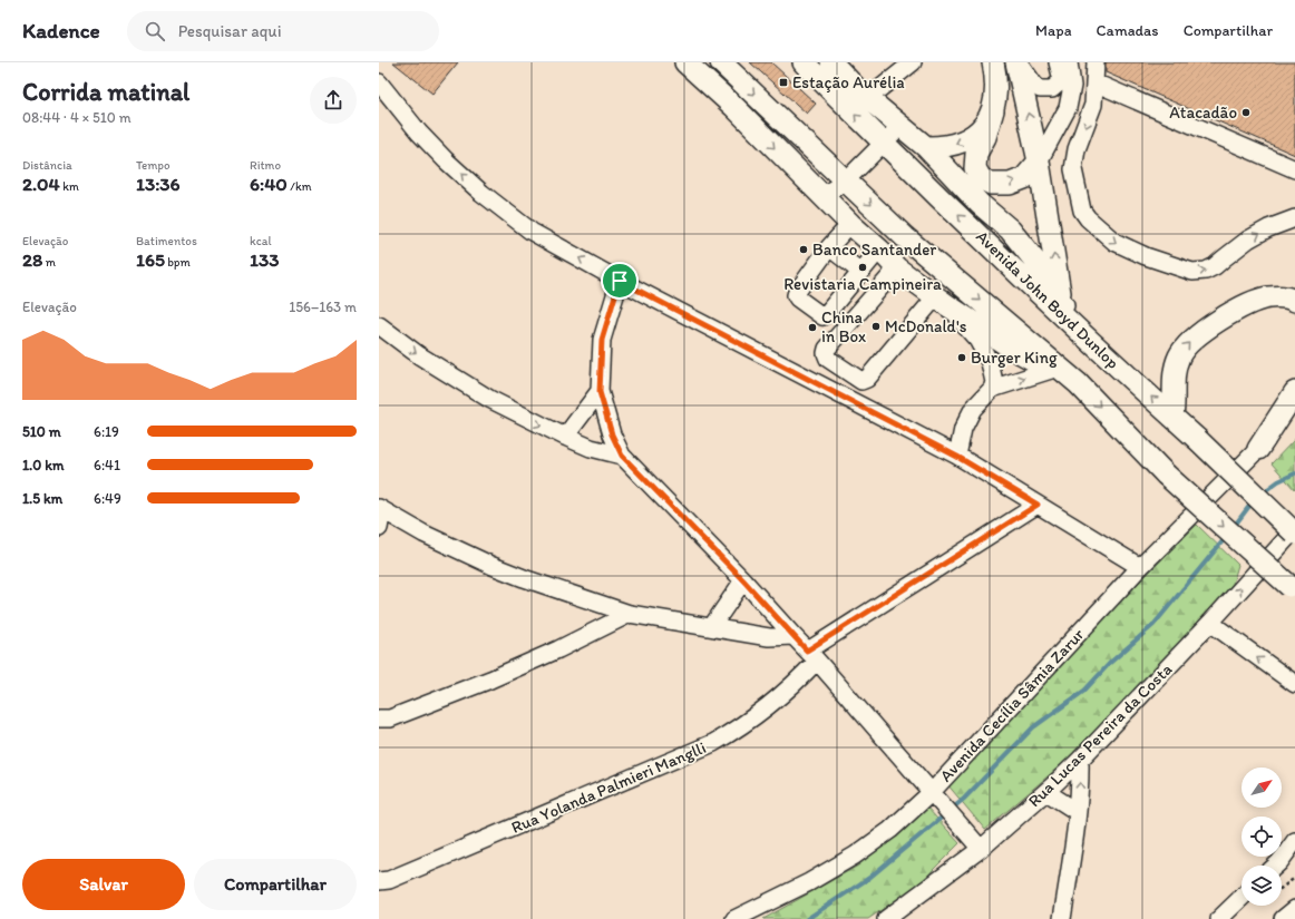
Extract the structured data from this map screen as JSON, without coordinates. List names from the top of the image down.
{
  "streets": {
    "main road": ["Avenida John Boyd Dunlop"],
    "street": ["Avenida Cecília Sâmia Zarur", "Rua Lucas Pereira da Costa", "Rua Yolanda Palmieri Manglli"]
  },
  "places": {
    "transit": ["Estação Aurélia"],
    "other": [
      "Atacadão",
      "Banco Santander",
      "Revistaria Campineira",
      "McDonald's",
      "China in Box",
      "Burger King"
    ]
  },
  "north": "top right",
  "page": {
    "header": "Kadence",
    "search": "Pesquisar aqui",
    "nav": ["Mapa", "Camadas", "Compartilhar"],
    "heading": ["Corrida matinal", "08:44 · 4 × 510 m"],
    "stats": [
      ["Distância", "2.04 km"],
      ["Tempo", "13:36"],
      ["Ritmo", "6:40 /km"],
      ["Elevação", "28 m"],
      ["Batimentos", "165 bpm"],
      ["kcal", "133"]
    ],
    "chart": ["Elevação", "156–163 m"],
    "list": [
      {
        "name": "510 m",
        "note": "6:19"
      },
      {
        "name": "1.0 km",
        "note": "6:41"
      },
      {
        "name": "1.5 km",
        "note": "6:49"
      }
    ],
    "buttons": ["Salvar", "Compartilhar"]
  }
}
